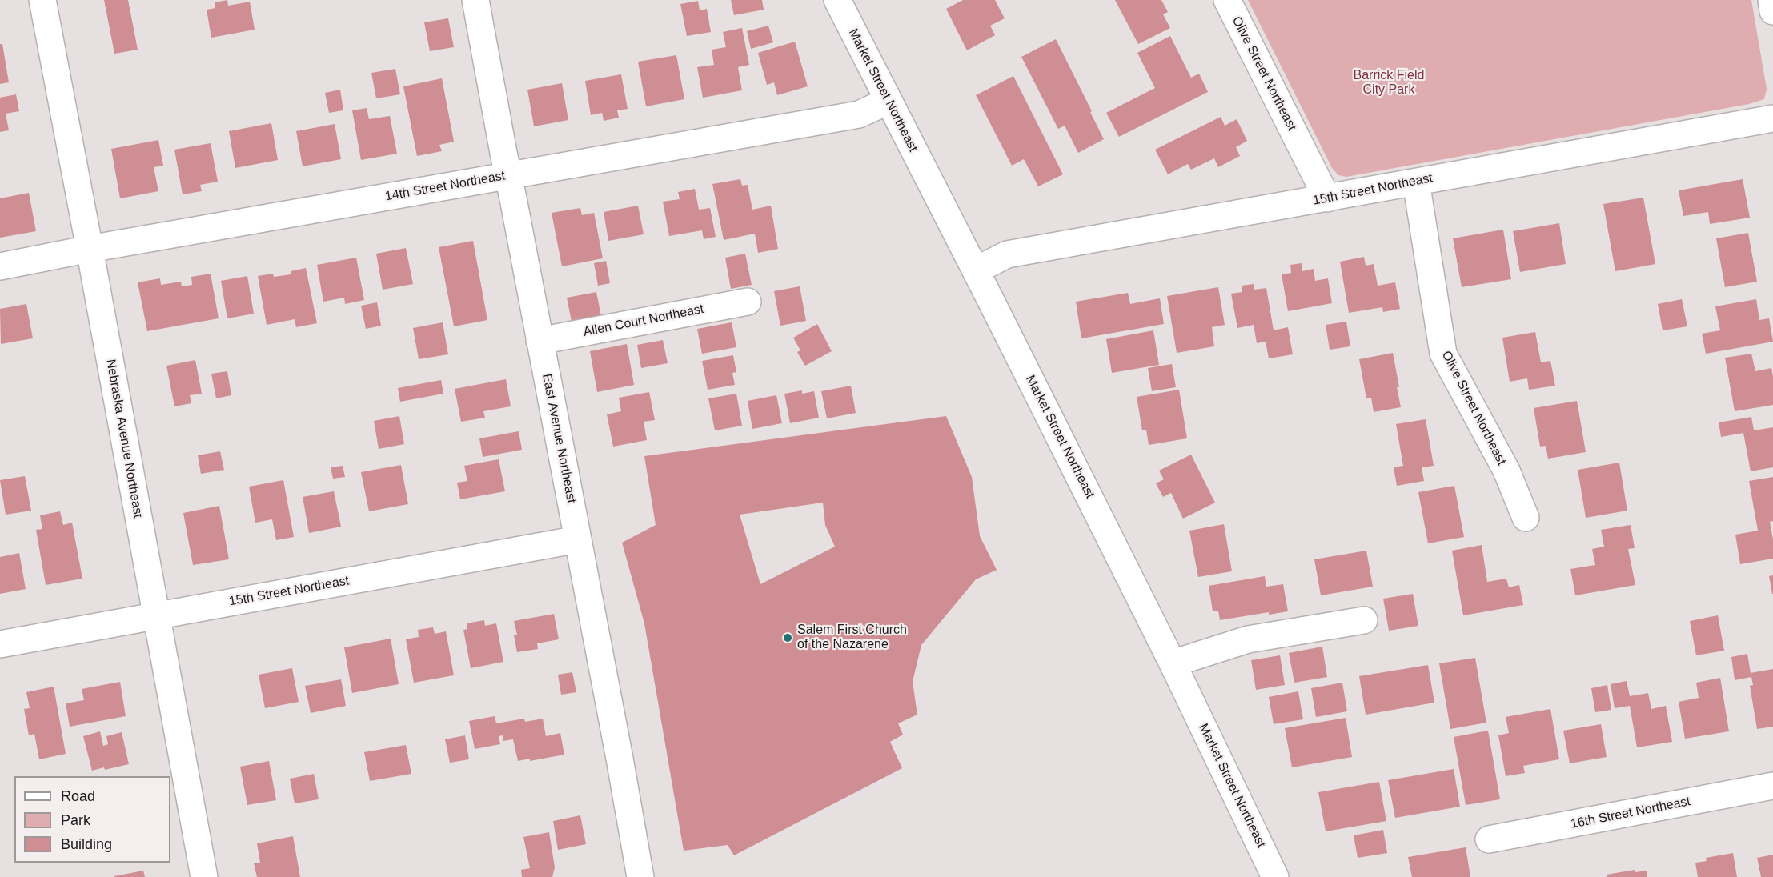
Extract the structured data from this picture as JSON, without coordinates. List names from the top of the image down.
{
  "streets": {
    "street": [
      "Olive Street Northeast",
      "Market Street Northeast",
      "14th Street Northeast",
      "15th Street Northeast",
      "Allen Court Northeast",
      "Nebraska Avenue Northeast",
      "East Avenue Northeast",
      "16th Street Northeast"
    ]
  },
  "crossings": [
    ["Olive Street Northeast", "15th Street Northeast"],
    ["Market Street Northeast", "14th Street Northeast"],
    ["Market Street Northeast", "15th Street Northeast"],
    ["14th Street Northeast", "Nebraska Avenue Northeast"],
    ["14th Street Northeast", "East Avenue Northeast"],
    ["15th Street Northeast", "Nebraska Avenue Northeast"],
    ["15th Street Northeast", "East Avenue Northeast"],
    ["Allen Court Northeast", "East Avenue Northeast"]
  ],
  "parks": ["Barrick Field City Park"],
  "places": ["Salem First Church of the Nazarene"],
  "legend": ["Road", "Park", "Building"]
}
